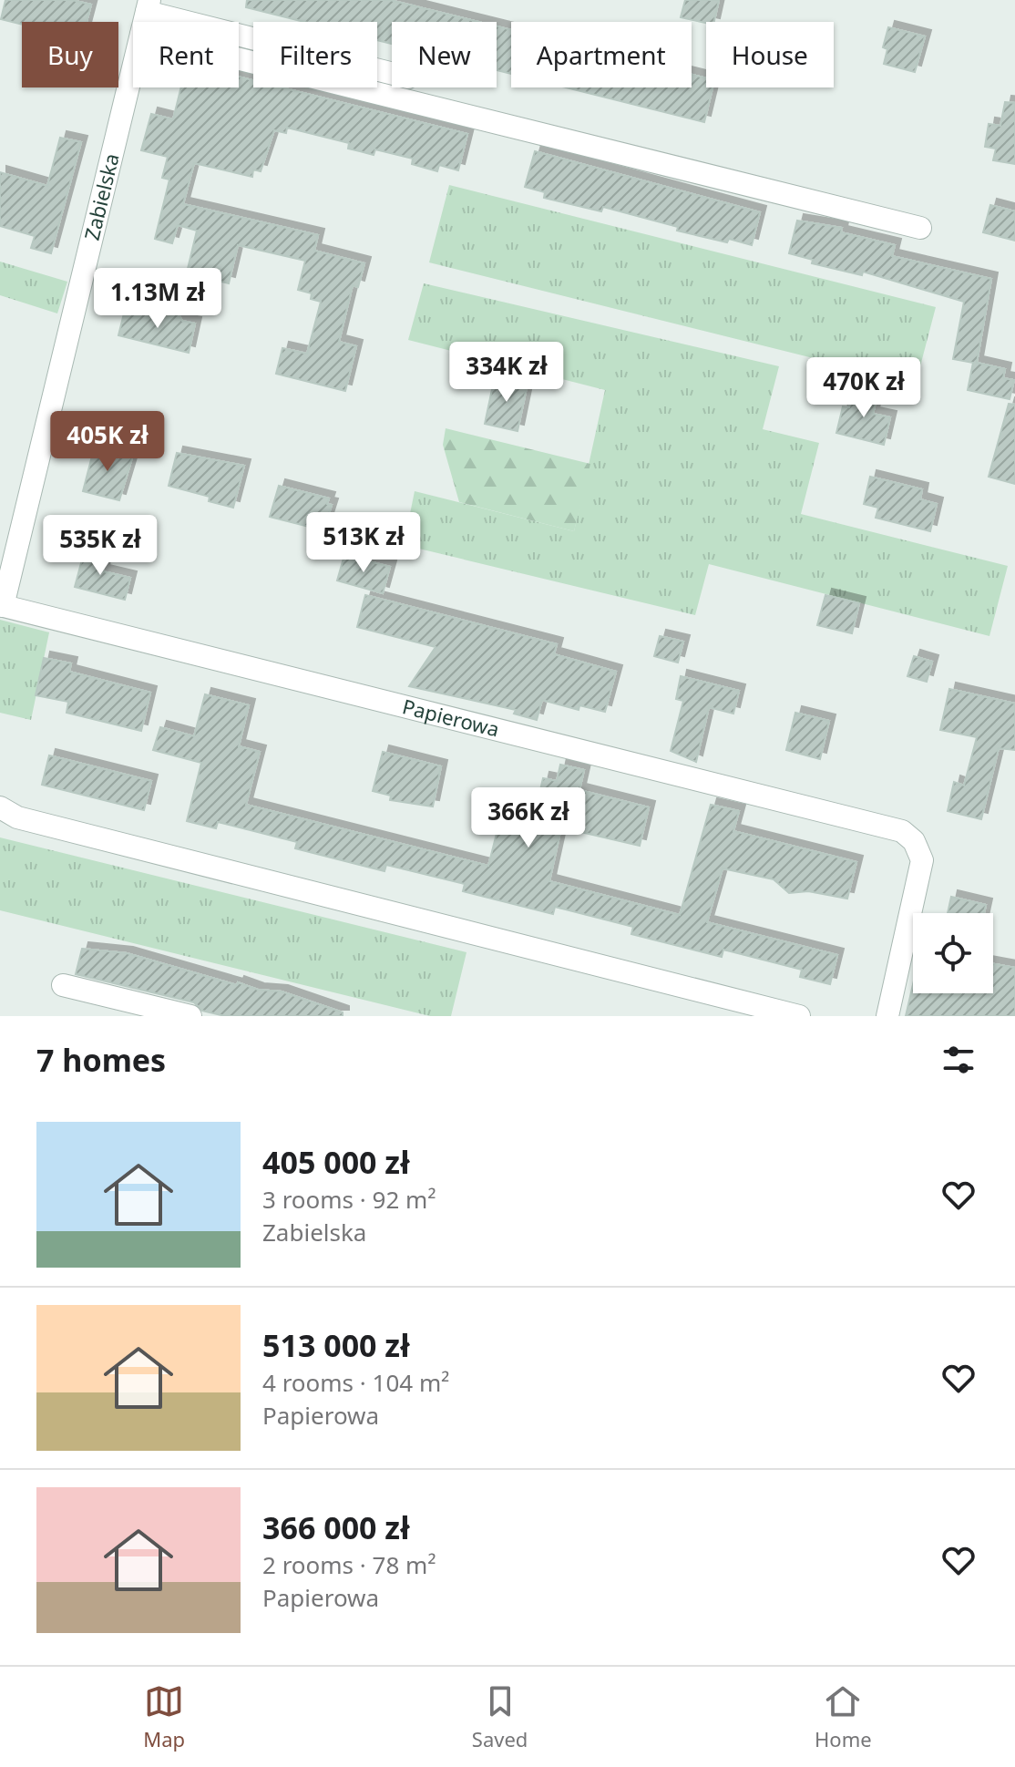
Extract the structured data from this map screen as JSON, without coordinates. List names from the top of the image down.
{
  "streets": {
    "street": ["Zabielska", "Papierowa"]
  },
  "crossings": [
    ["Zabielska", "Papierowa"]
  ],
  "page": {
    "chip": [
      "Buy",
      "Rent",
      "Filters",
      "New",
      "Apartment",
      "House"
    ],
    "price": [
      "1.13M zł",
      "334K zł",
      "470K zł",
      "405K zł",
      "513K zł",
      "535K zł",
      "366K zł"
    ],
    "heading": "7 homes",
    "list": [
      {
        "name": "405 000 zł",
        "note": "3 rooms · 92 m² · Zabielska"
      },
      {
        "name": "513 000 zł",
        "note": "4 rooms · 104 m² · Papierowa"
      },
      {
        "name": "366 000 zł",
        "note": "2 rooms · 78 m² · Papierowa"
      }
    ],
    "tabs": ["Map", "Saved", "Home"]
  }
}
